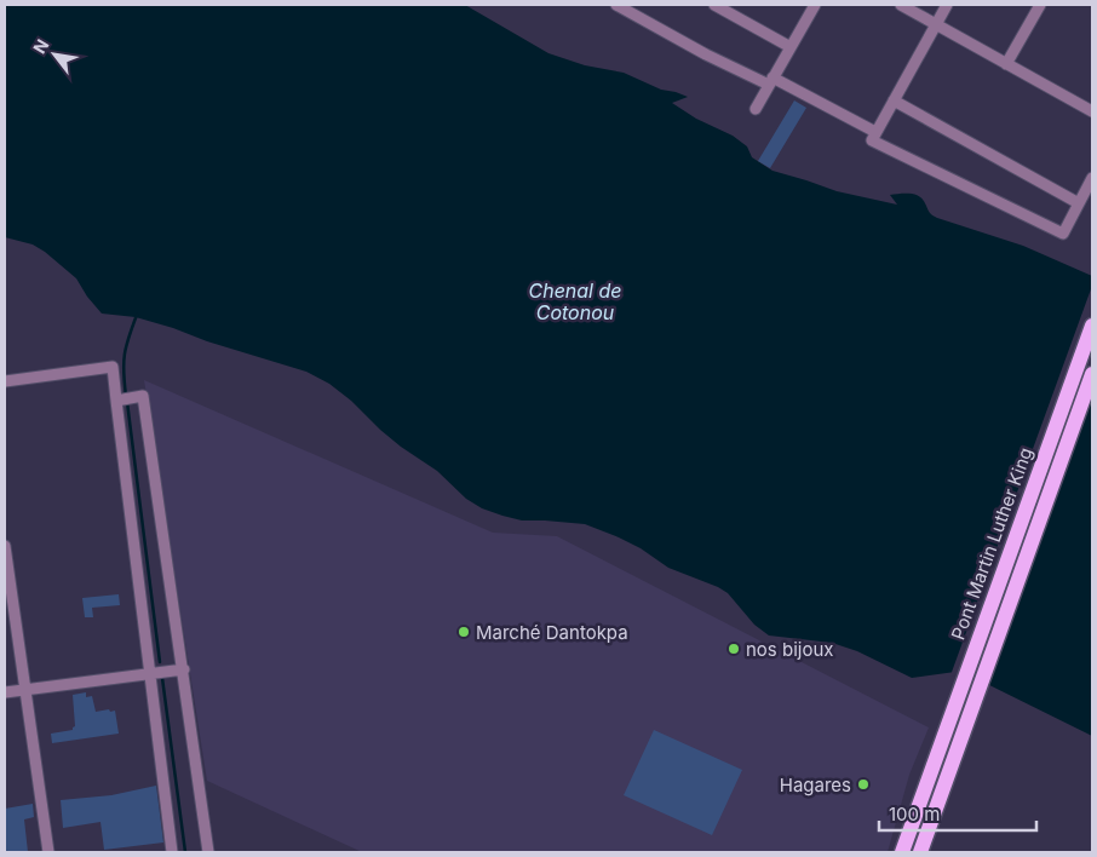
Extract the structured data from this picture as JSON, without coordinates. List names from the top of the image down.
{
  "streets": {
    "main road": ["Pont Martin Luther King"]
  },
  "water": ["Chenal de Cotonou"],
  "places": ["Marché Dantokpa", "nos bijoux", "Hagares"],
  "scale_bar": "100 m",
  "north": "top left"
}
